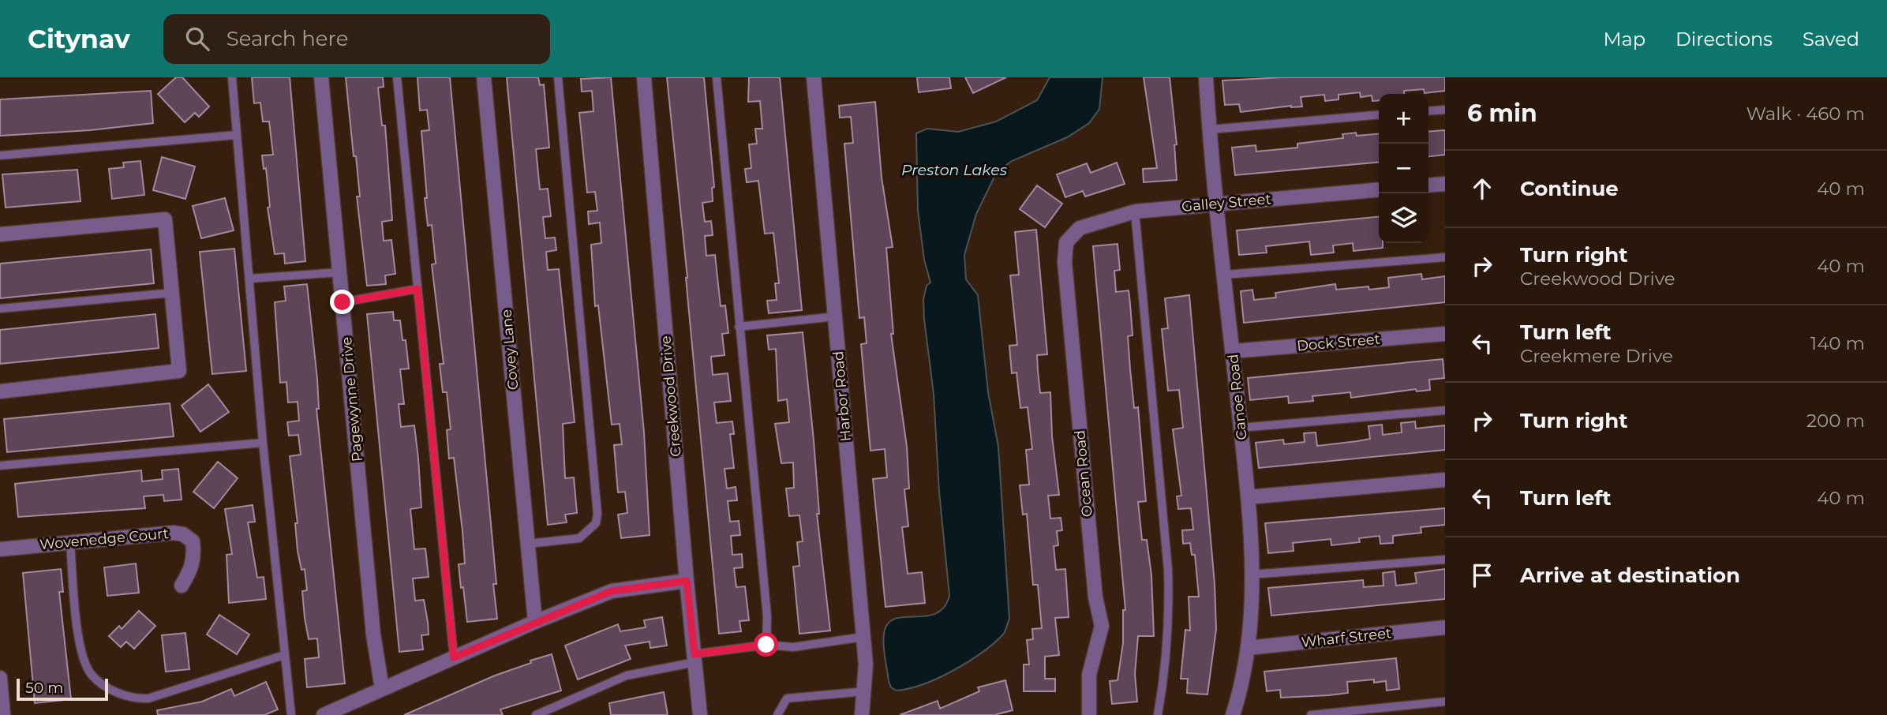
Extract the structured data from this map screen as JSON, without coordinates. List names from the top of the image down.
{
  "streets": {
    "street": [
      "Galley Street",
      "Dock Street",
      "Covey Lane",
      "Creekwood Drive",
      "Harbor Road",
      "Canoe Road",
      "Pagewynne Drive",
      "Ocean Road",
      "Wovenedge Court",
      "Wharf Street"
    ]
  },
  "crossings": [
    ["Galley Street", "Canoe Road"],
    ["Galley Street", "Ocean Road"],
    ["Dock Street", "Canoe Road"],
    ["Canoe Road", "Wharf Street"]
  ],
  "water": ["Preston Lakes"],
  "scale_bar": "50 m",
  "page": {
    "header": "Citynav",
    "search": "Search here",
    "nav": ["Map", "Directions", "Saved"],
    "heading": ["6 min", "Walk · 460 m"],
    "map_buttons": ["+", "−"],
    "list": [
      ["Continue", "40 m"],
      ["Turn right", "Creekwood Drive", "40 m"],
      ["Turn left", "Creekmere Drive", "140 m"],
      ["Turn right", "200 m"],
      ["Turn left", "40 m"],
      "Arrive at destination"
    ],
    "scale": "50 m"
  }
}
